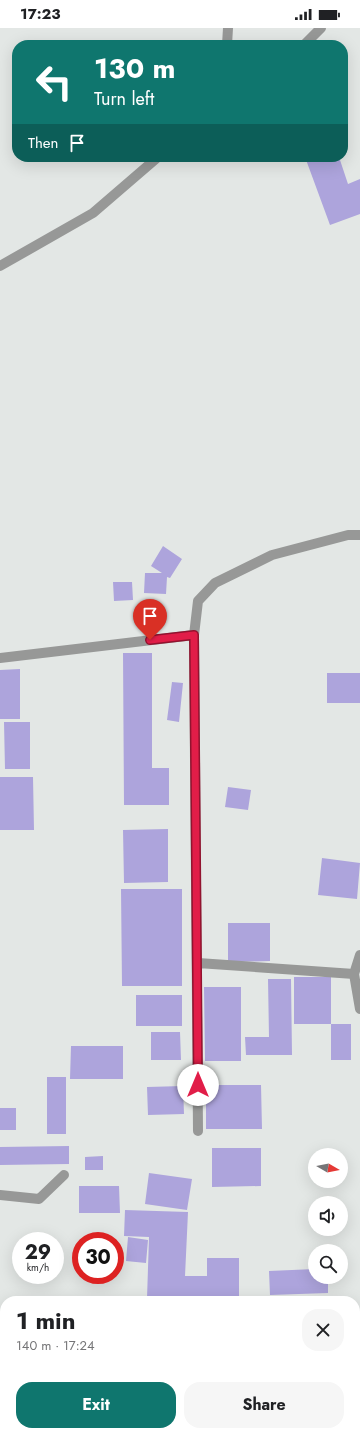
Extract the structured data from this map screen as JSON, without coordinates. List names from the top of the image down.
{
  "north": "right",
  "page": {
    "status": "17:23",
    "turn": ["130 m", "Turn left"],
    "then": "Then",
    "speed": "29 km/h",
    "limit": "30",
    "heading": ["1 min", "140 m · 17:24"],
    "buttons": ["Exit", "Share"]
  }
}
